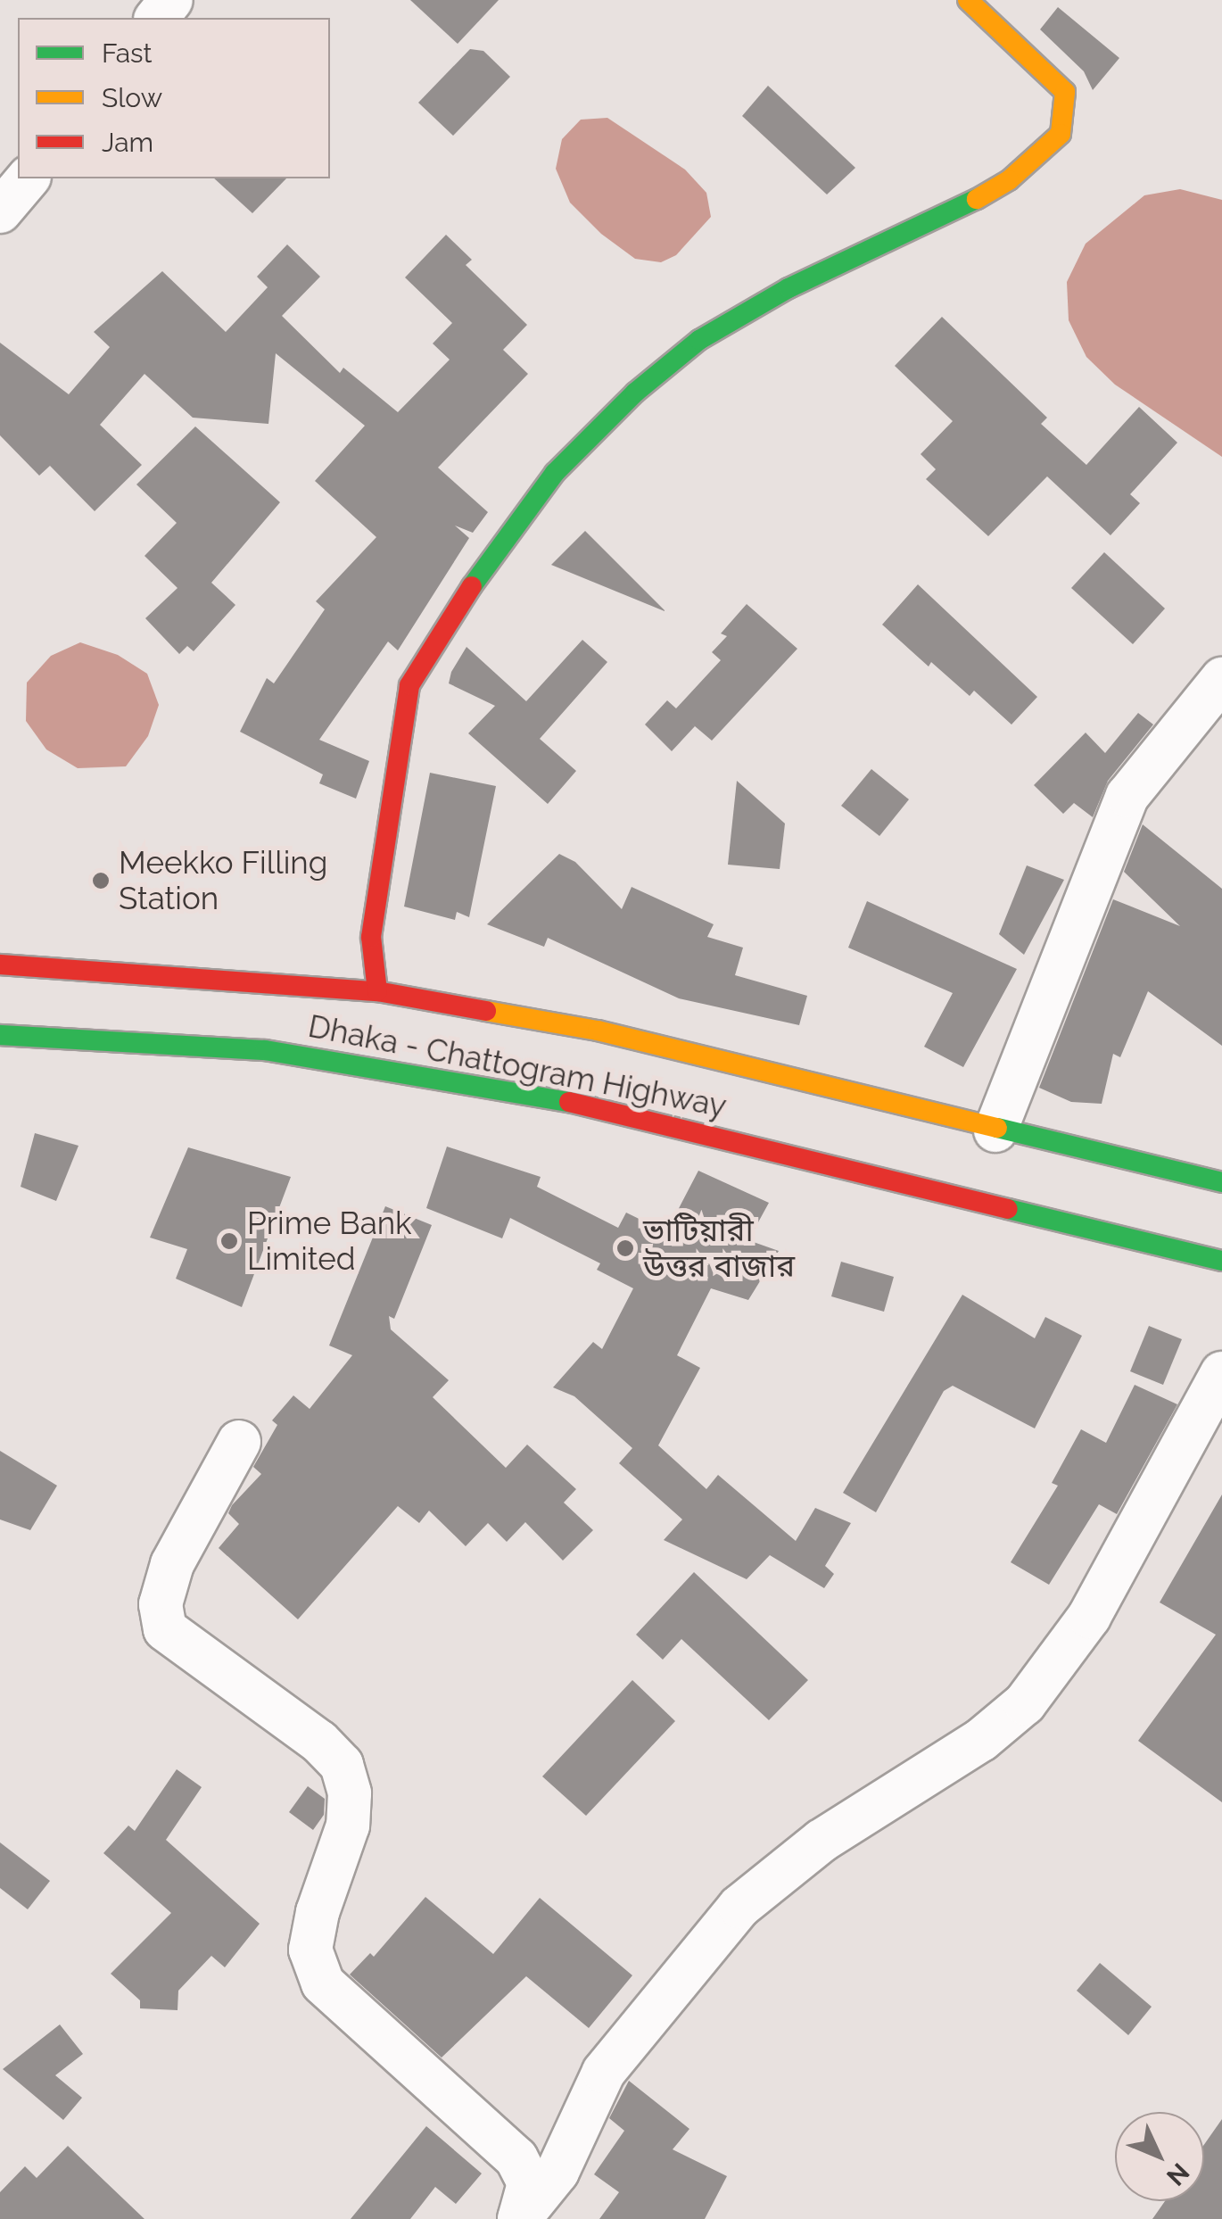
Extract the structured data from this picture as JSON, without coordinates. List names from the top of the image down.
{
  "streets": {
    "main road": ["Dhaka - Chattogram Highway"]
  },
  "places": ["Meekko Filling Station", "Prime Bank Limited", "ভাটিয়ারী উত্তর বাজার"],
  "legend": ["Fast", "Slow", "Jam"],
  "north": "bottom right"
}
